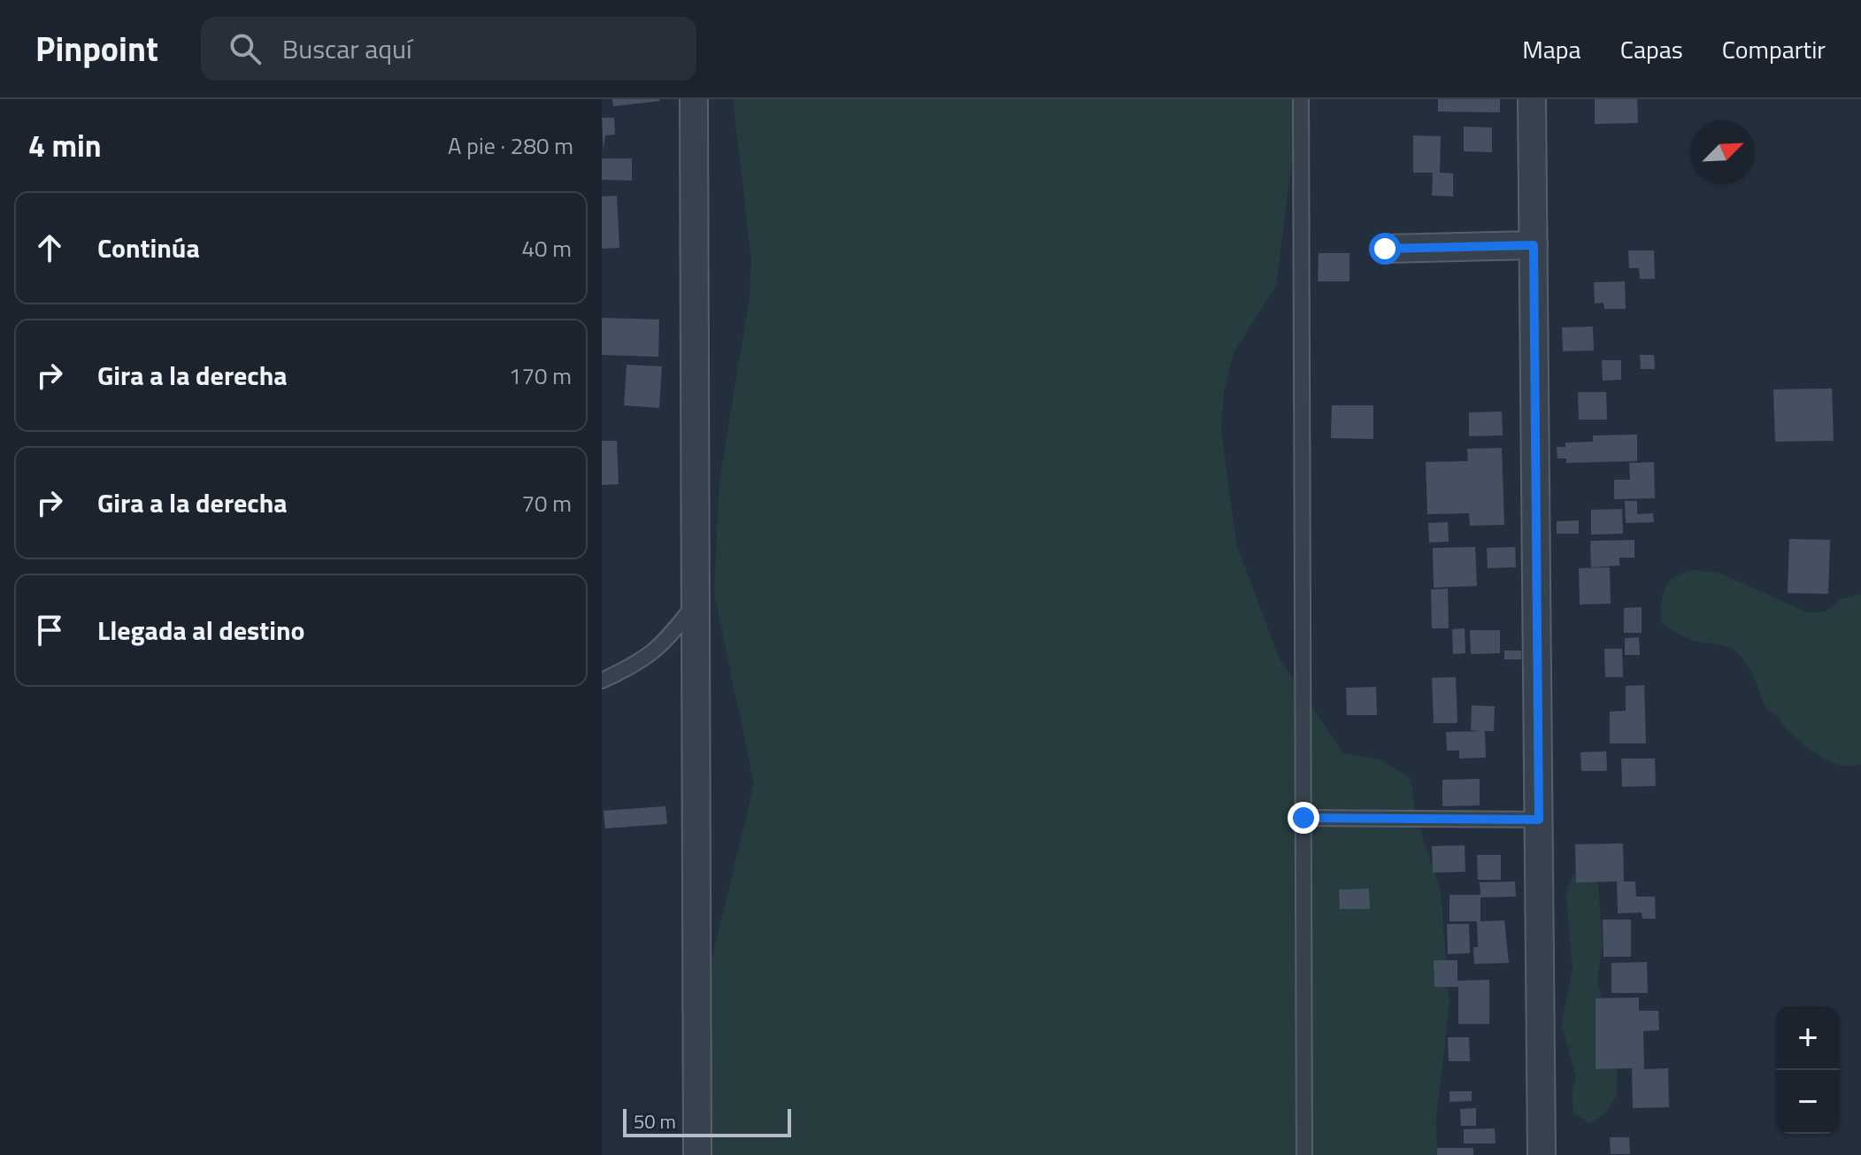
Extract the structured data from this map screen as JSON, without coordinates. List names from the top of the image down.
{
  "scale_bar": "50 m",
  "north": "top right",
  "page": {
    "header": "Pinpoint",
    "search": "Buscar aquí",
    "nav": ["Mapa", "Capas", "Compartir"],
    "heading": ["4 min", "A pie · 280 m"],
    "list": [
      ["Continúa", "40 m"],
      ["Gira a la derecha", "170 m"],
      ["Gira a la derecha", "70 m"],
      "Llegada al destino"
    ],
    "map_buttons": ["+", "−"],
    "scale": "50 m"
  }
}
